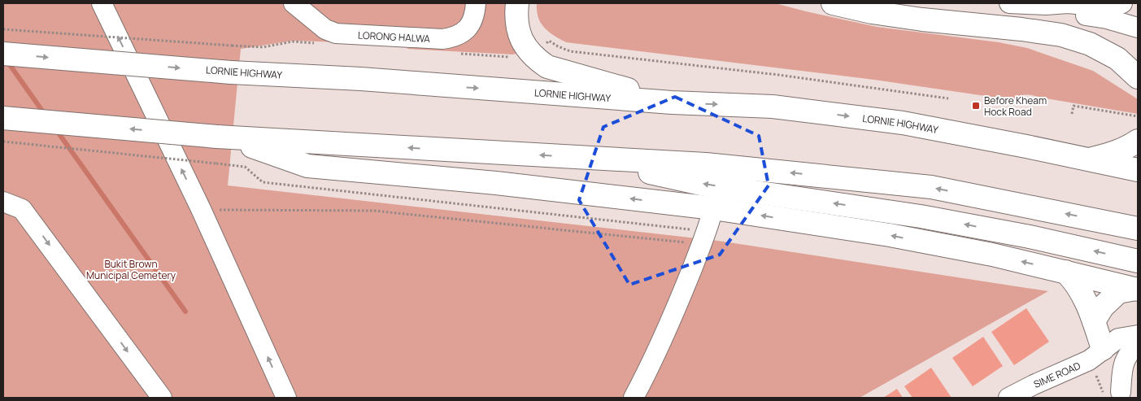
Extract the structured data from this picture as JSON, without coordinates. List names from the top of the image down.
{
  "streets": {
    "highway": ["LORNIE HIGHWAY"],
    "street": ["LORONG HALWA", "SIME ROAD"]
  },
  "parks": ["Bukit Brown Municipal Cemetery"],
  "places": {
    "transit": ["Before Kheam Hock Road"]
  }
}
